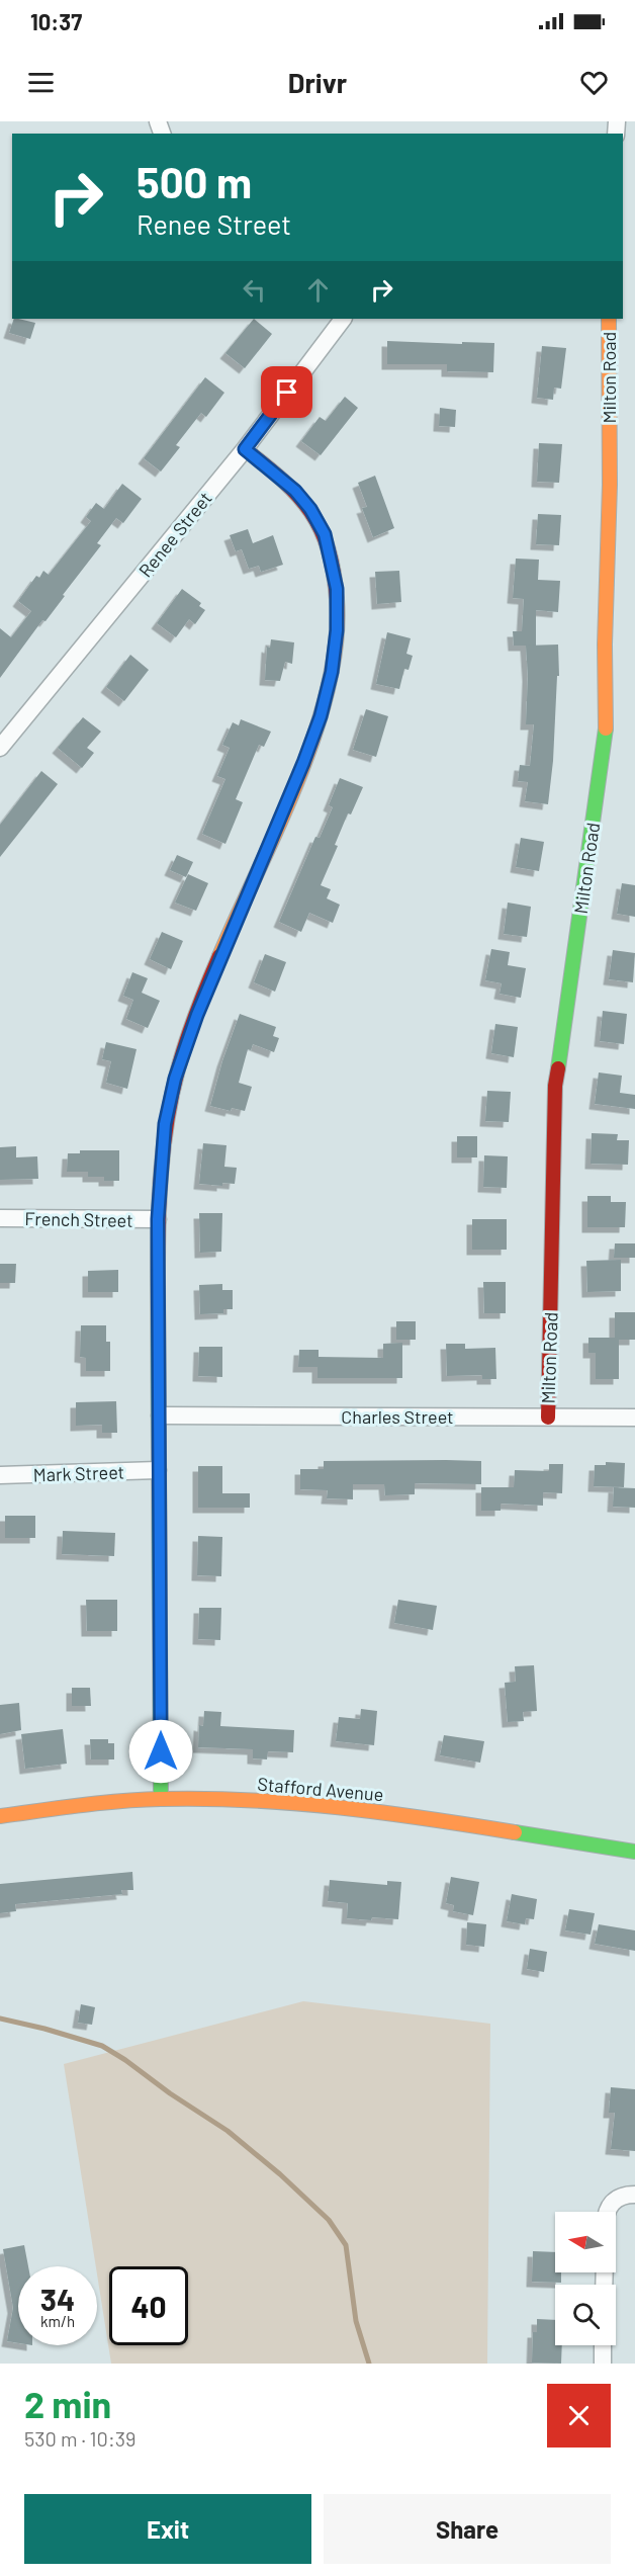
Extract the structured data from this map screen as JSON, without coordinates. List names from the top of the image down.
{
  "streets": {
    "street": [
      "Milton Road",
      "Renee Street",
      "French Street",
      "Charles Street",
      "Mark Street",
      "Stafford Avenue"
    ]
  },
  "crossings": [
    ["Milton Road", "Charles Street"]
  ],
  "north": "left",
  "page": {
    "status": "10:37",
    "header": "Drivr",
    "turn": ["500 m", "Renee Street"],
    "speed": "34 km/h",
    "limit": "40",
    "heading": ["2 min", "530 m · 10:39"],
    "buttons": ["Exit", "Share"]
  }
}
